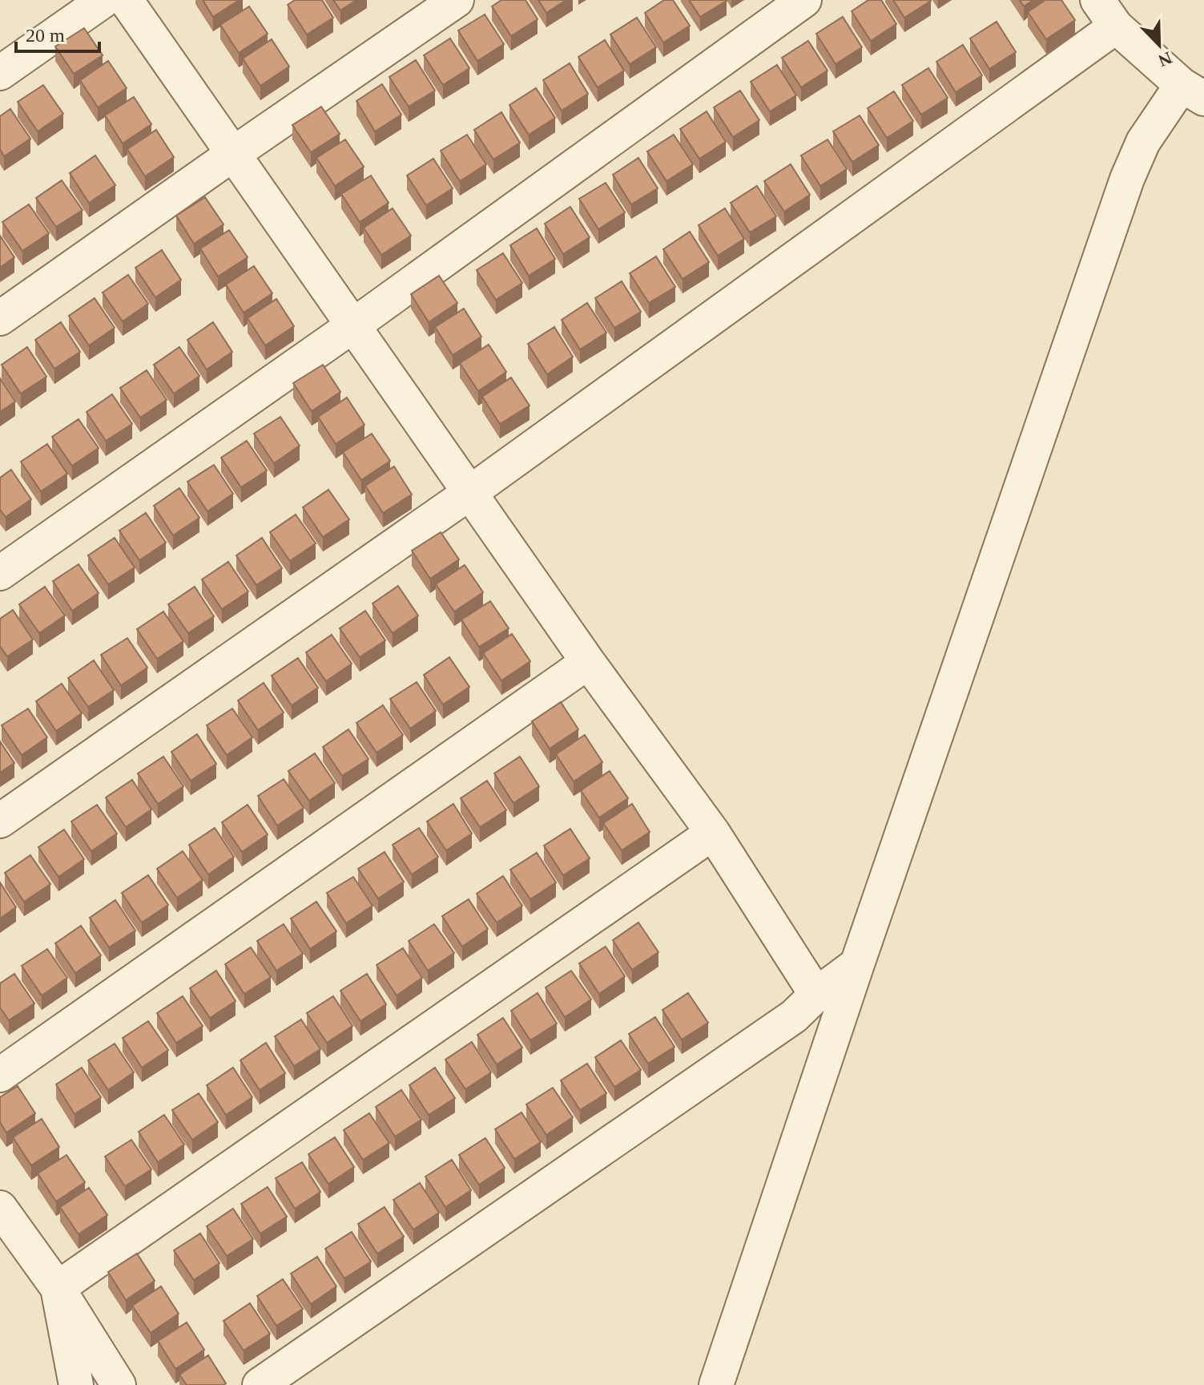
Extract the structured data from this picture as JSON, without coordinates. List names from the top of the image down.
{
  "scale_bar": "20 m",
  "north": "bottom right"
}
